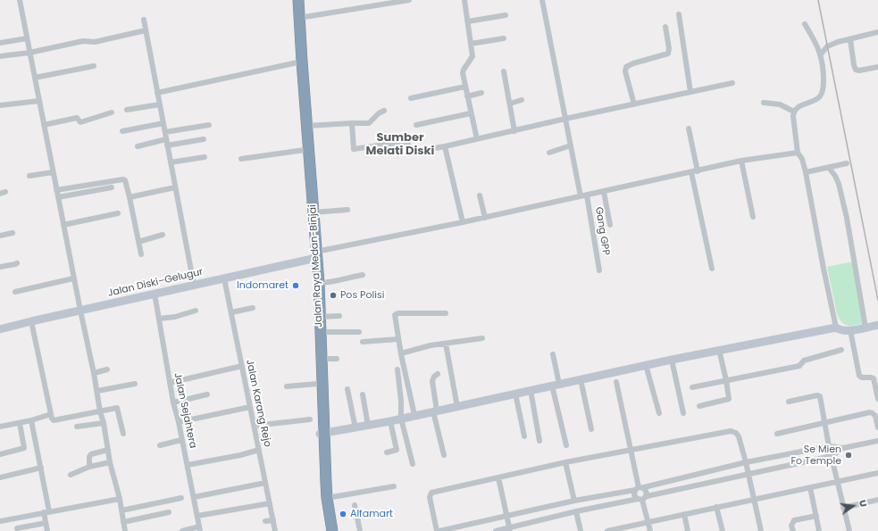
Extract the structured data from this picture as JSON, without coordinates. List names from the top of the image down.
{
  "streets": {
    "highway": ["Jalan Raya Medan-Binjai"],
    "main road": ["Jalan Diski–Gelugur"],
    "street": ["Gang GPP", "Jalan Karang Rejo", "Jalan Sejahtera"]
  },
  "crossings": [
    ["Jalan Raya Medan-Binjai", "Jalan Diski–Gelugur"],
    ["Jalan Diski–Gelugur", "Jalan Karang Rejo"],
    ["Jalan Diski–Gelugur", "Jalan Sejahtera"]
  ],
  "districts": ["Sumber Melati Diski"],
  "places": [
    "Indomaret",
    "Pos Polisi",
    "Se Mien Fo Temple",
    "Alfamart"
  ],
  "north": "right"
}
